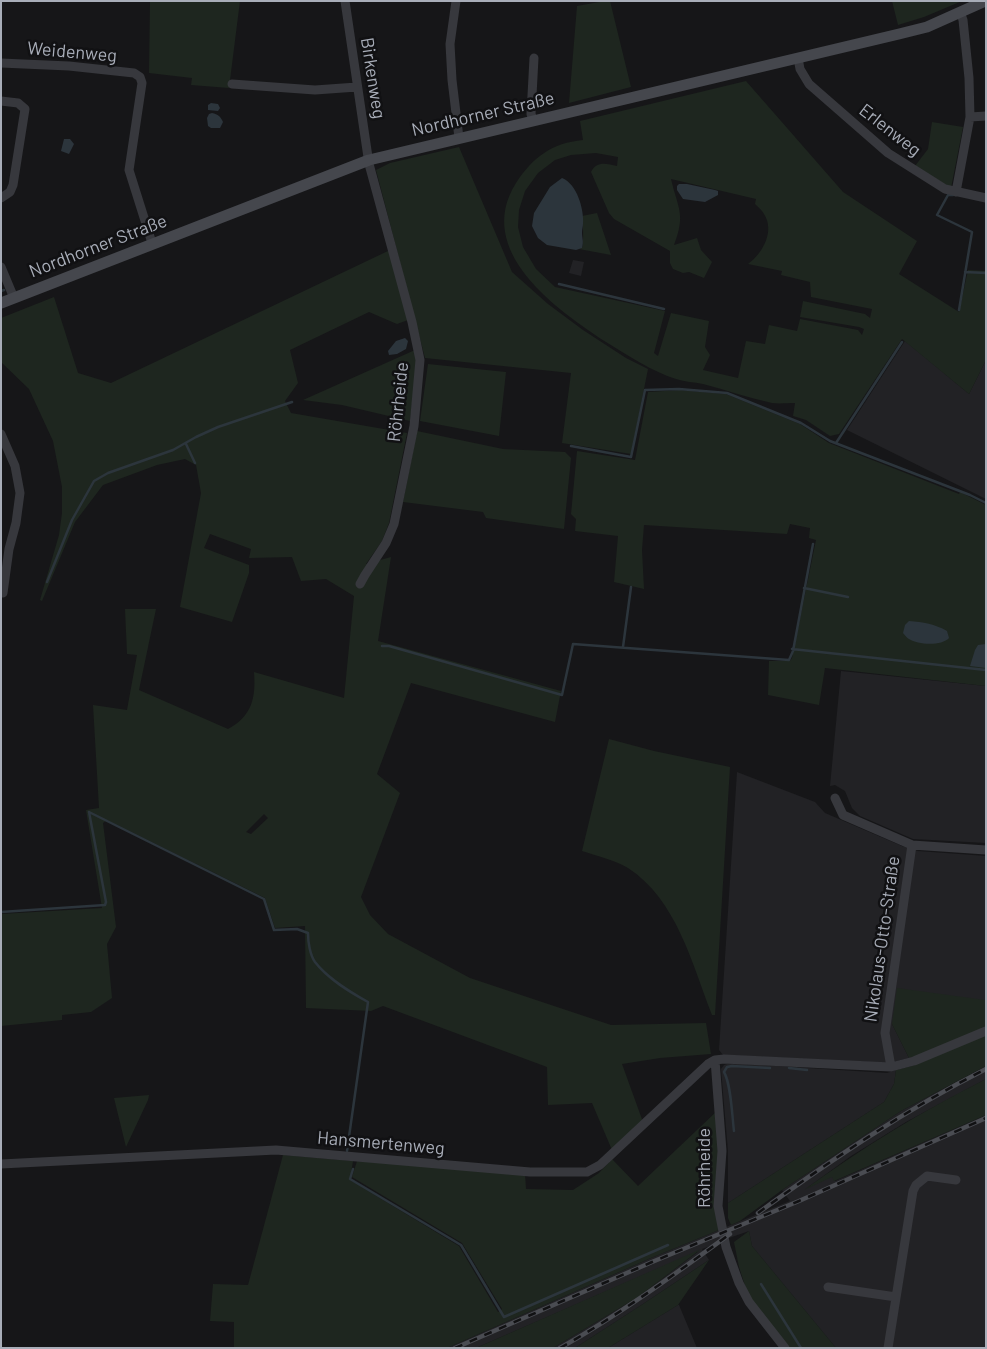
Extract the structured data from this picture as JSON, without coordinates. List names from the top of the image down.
{
  "streets": {
    "street": [
      "Weidenweg",
      "Birkenweg",
      "Nordhorner Straße",
      "Erlenweg",
      "Röhrheide",
      "Nikolaus-Otto-Straße",
      "Hansmertenweg"
    ]
  },
  "crossings": [
    ["Weidenweg", "Nordhorner Straße"],
    ["Birkenweg", "Nordhorner Straße"],
    ["Birkenweg", "Röhrheide"],
    ["Nordhorner Straße", "Erlenweg"],
    ["Nordhorner Straße", "Röhrheide"],
    ["Röhrheide", "Hansmertenweg"]
  ]
}
